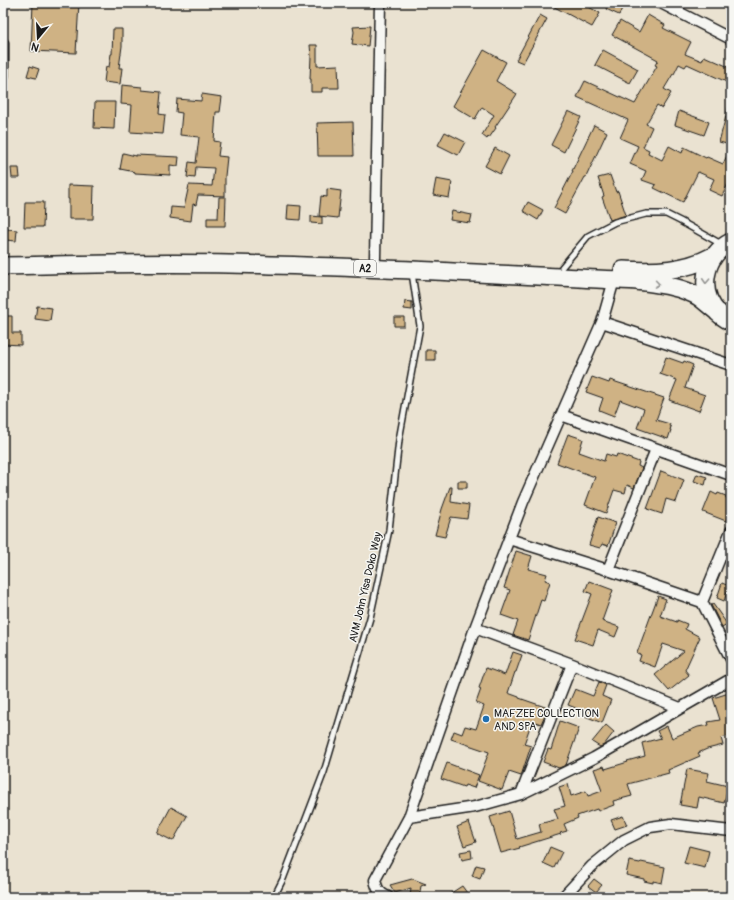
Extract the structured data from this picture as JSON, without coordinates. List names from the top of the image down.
{
  "streets": {
    "highway": ["A2"],
    "lane": ["AVM John Yisa Doko Way"]
  },
  "crossings": [
    ["A2", "AVM John Yisa Doko Way"]
  ],
  "places": ["MAFZEE COLLECTION AND SPA"],
  "north": "bottom"
}
